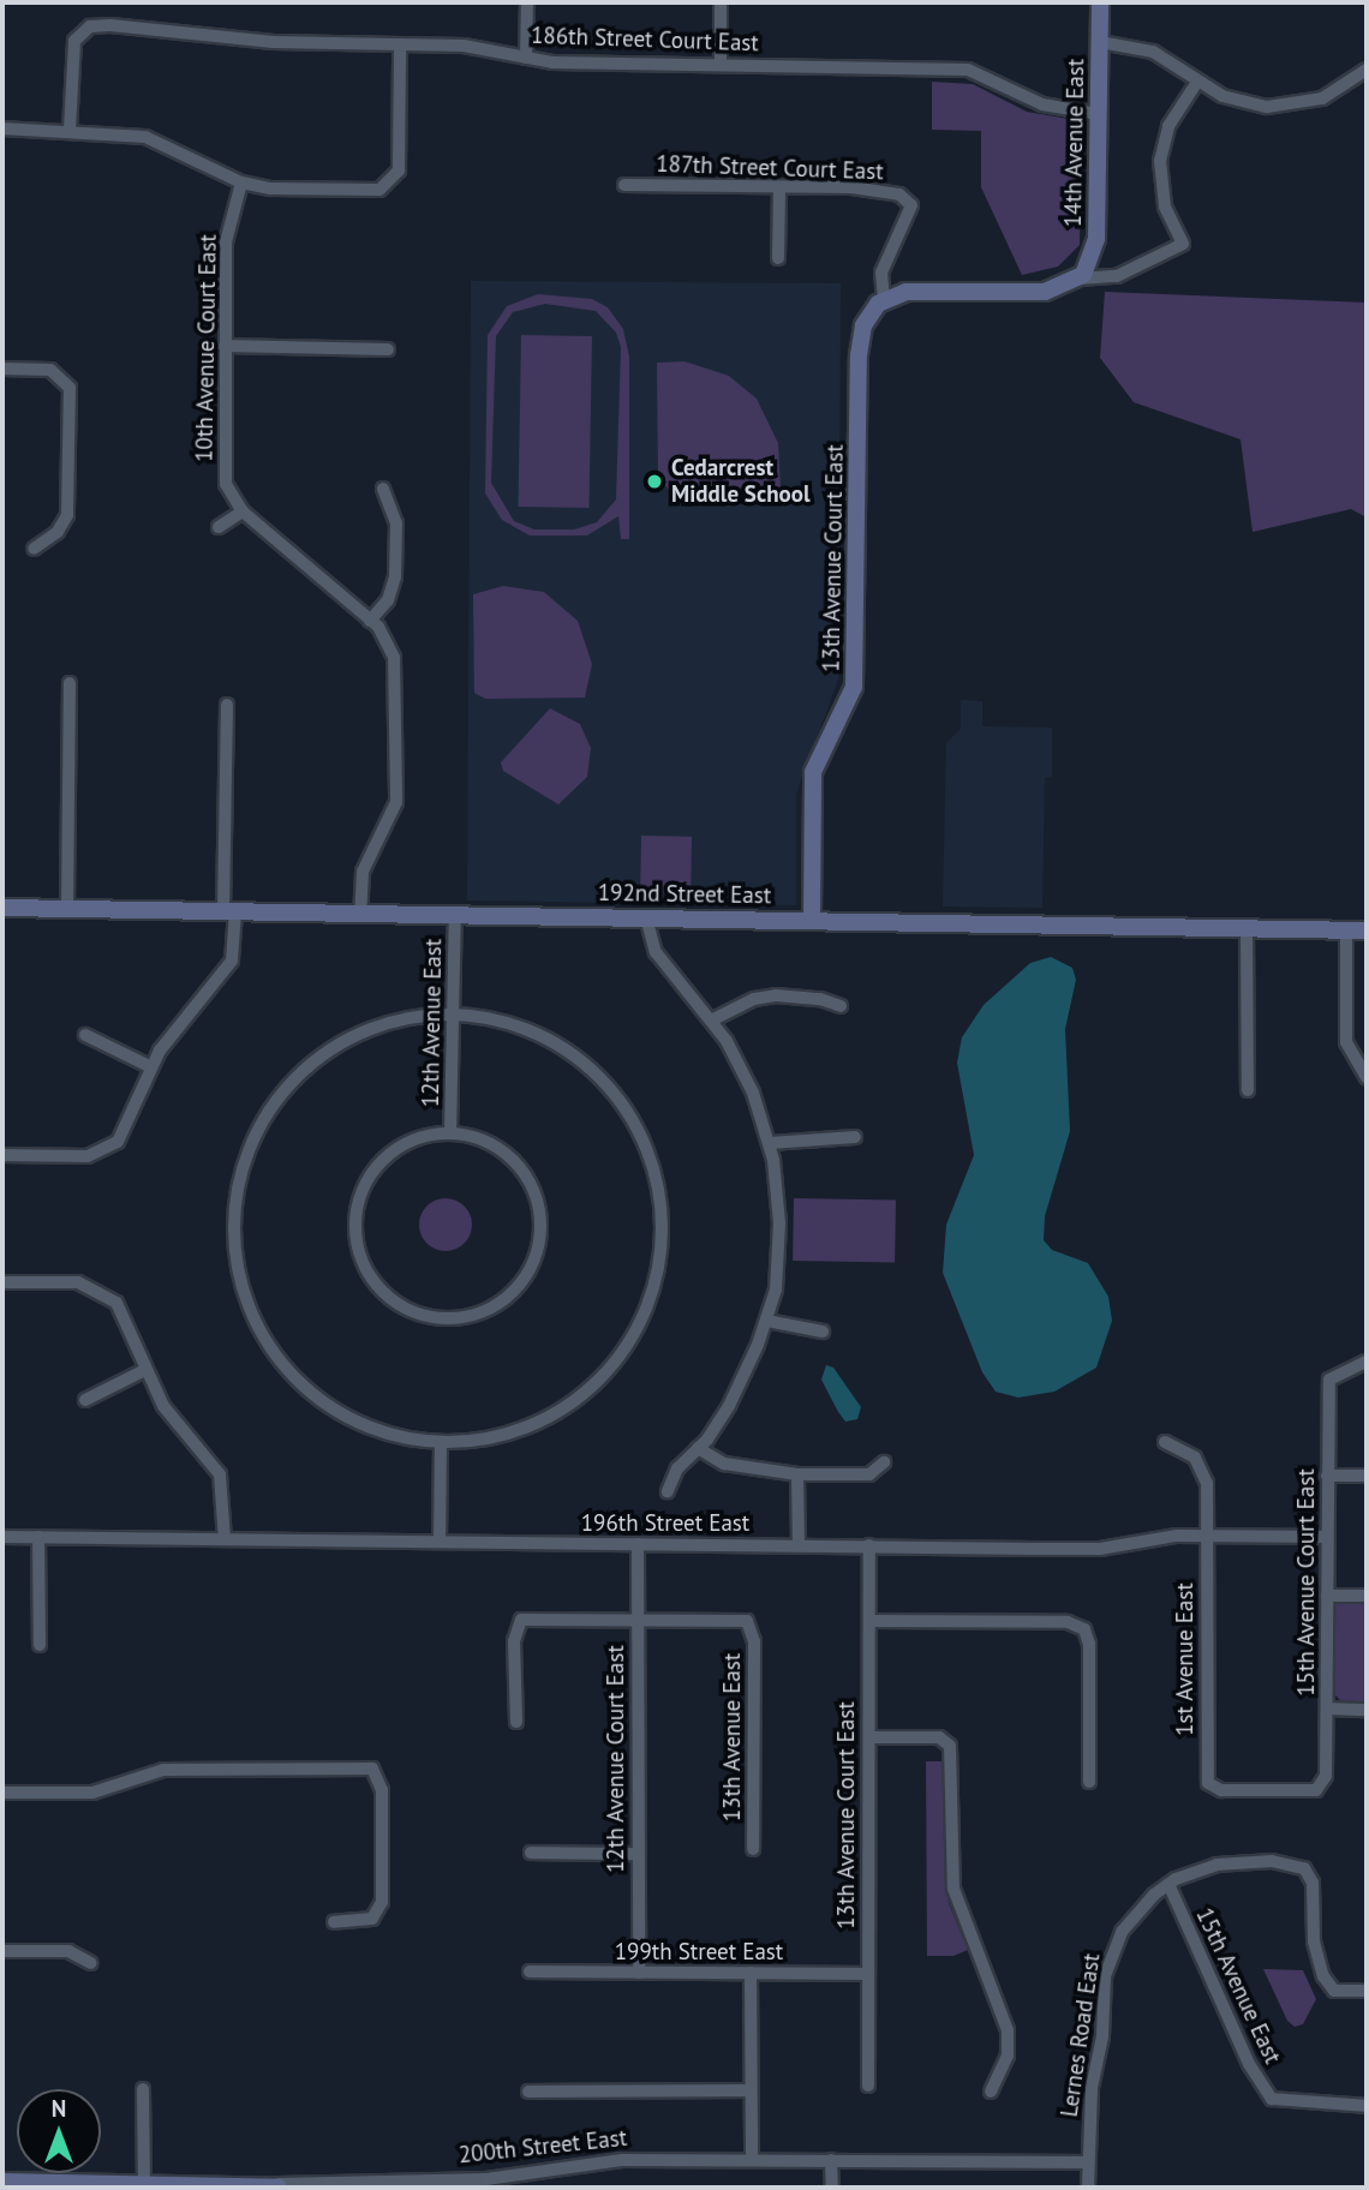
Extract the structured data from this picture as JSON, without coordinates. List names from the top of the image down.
{
  "streets": {
    "street": [
      "186th Street Court East",
      "14th Avenue East",
      "187th Street Court East",
      "10th Avenue Court East",
      "13th Avenue Court East",
      "192nd Street East",
      "12th Avenue East",
      "196th Street East",
      "15th Avenue Court East",
      "1st Avenue East",
      "13th Avenue East",
      "12th Avenue Court East",
      "199th Street East",
      "15th Avenue East",
      "Lernes Road East",
      "200th Street East"
    ]
  },
  "crossings": [
    ["186th Street Court East", "14th Avenue East"],
    ["187th Street Court East", "13th Avenue Court East"],
    ["10th Avenue Court East", "192nd Street East"],
    ["13th Avenue Court East", "192nd Street East"],
    ["13th Avenue Court East", "196th Street East"],
    ["13th Avenue Court East", "199th Street East"],
    ["192nd Street East", "12th Avenue East"],
    ["196th Street East", "15th Avenue Court East"],
    ["196th Street East", "1st Avenue East"],
    ["196th Street East", "12th Avenue Court East"],
    ["15th Avenue Court East", "1st Avenue East"],
    ["13th Avenue East", "12th Avenue Court East"],
    ["12th Avenue Court East", "199th Street East"],
    ["15th Avenue East", "Lernes Road East"],
    ["Lernes Road East", "200th Street East"]
  ],
  "places": ["Cedarcrest Middle School"],
  "north": "top"
}
